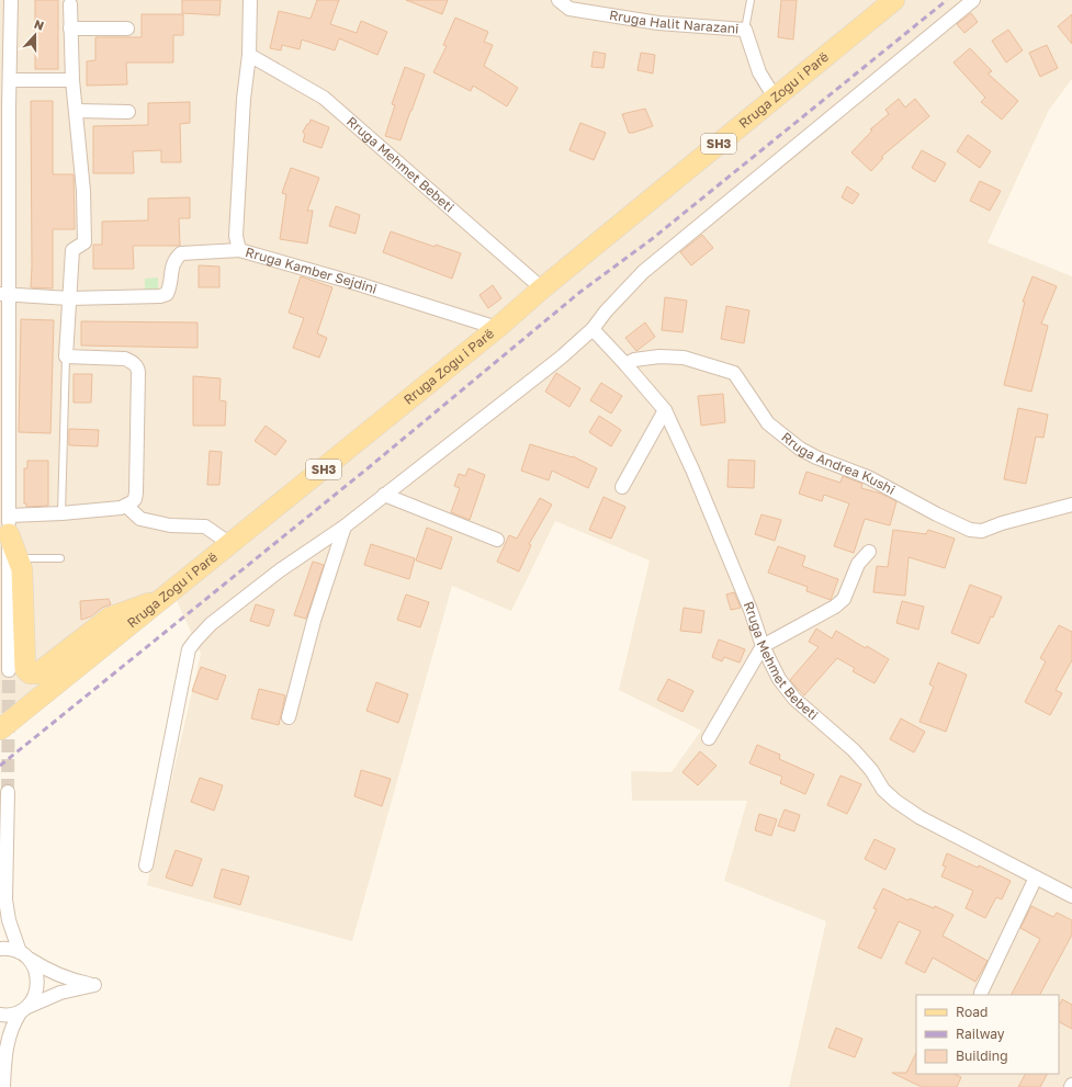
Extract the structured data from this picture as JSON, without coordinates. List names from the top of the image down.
{
  "streets": {
    "main road": ["Rruga Zogu i Parë", "SH3"],
    "street": [
      "Rruga Halit Narazani",
      "Rruga Mehmet Bebeti",
      "Rruga Kamber Sejdini",
      "Rruga Andrea Kushi"
    ]
  },
  "crossings": [
    ["Rruga Halit Narazani", "Rruga Zogu i Parë"],
    ["Rruga Zogu i Parë", "Rruga Mehmet Bebeti"],
    ["Rruga Zogu i Parë", "Rruga Kamber Sejdini"],
    ["Rruga Mehmet Bebeti", "Rruga Kamber Sejdini"],
    ["Rruga Mehmet Bebeti", "Rruga Andrea Kushi"]
  ],
  "legend": ["Road", "Railway", "Building"],
  "north": "top"
}
